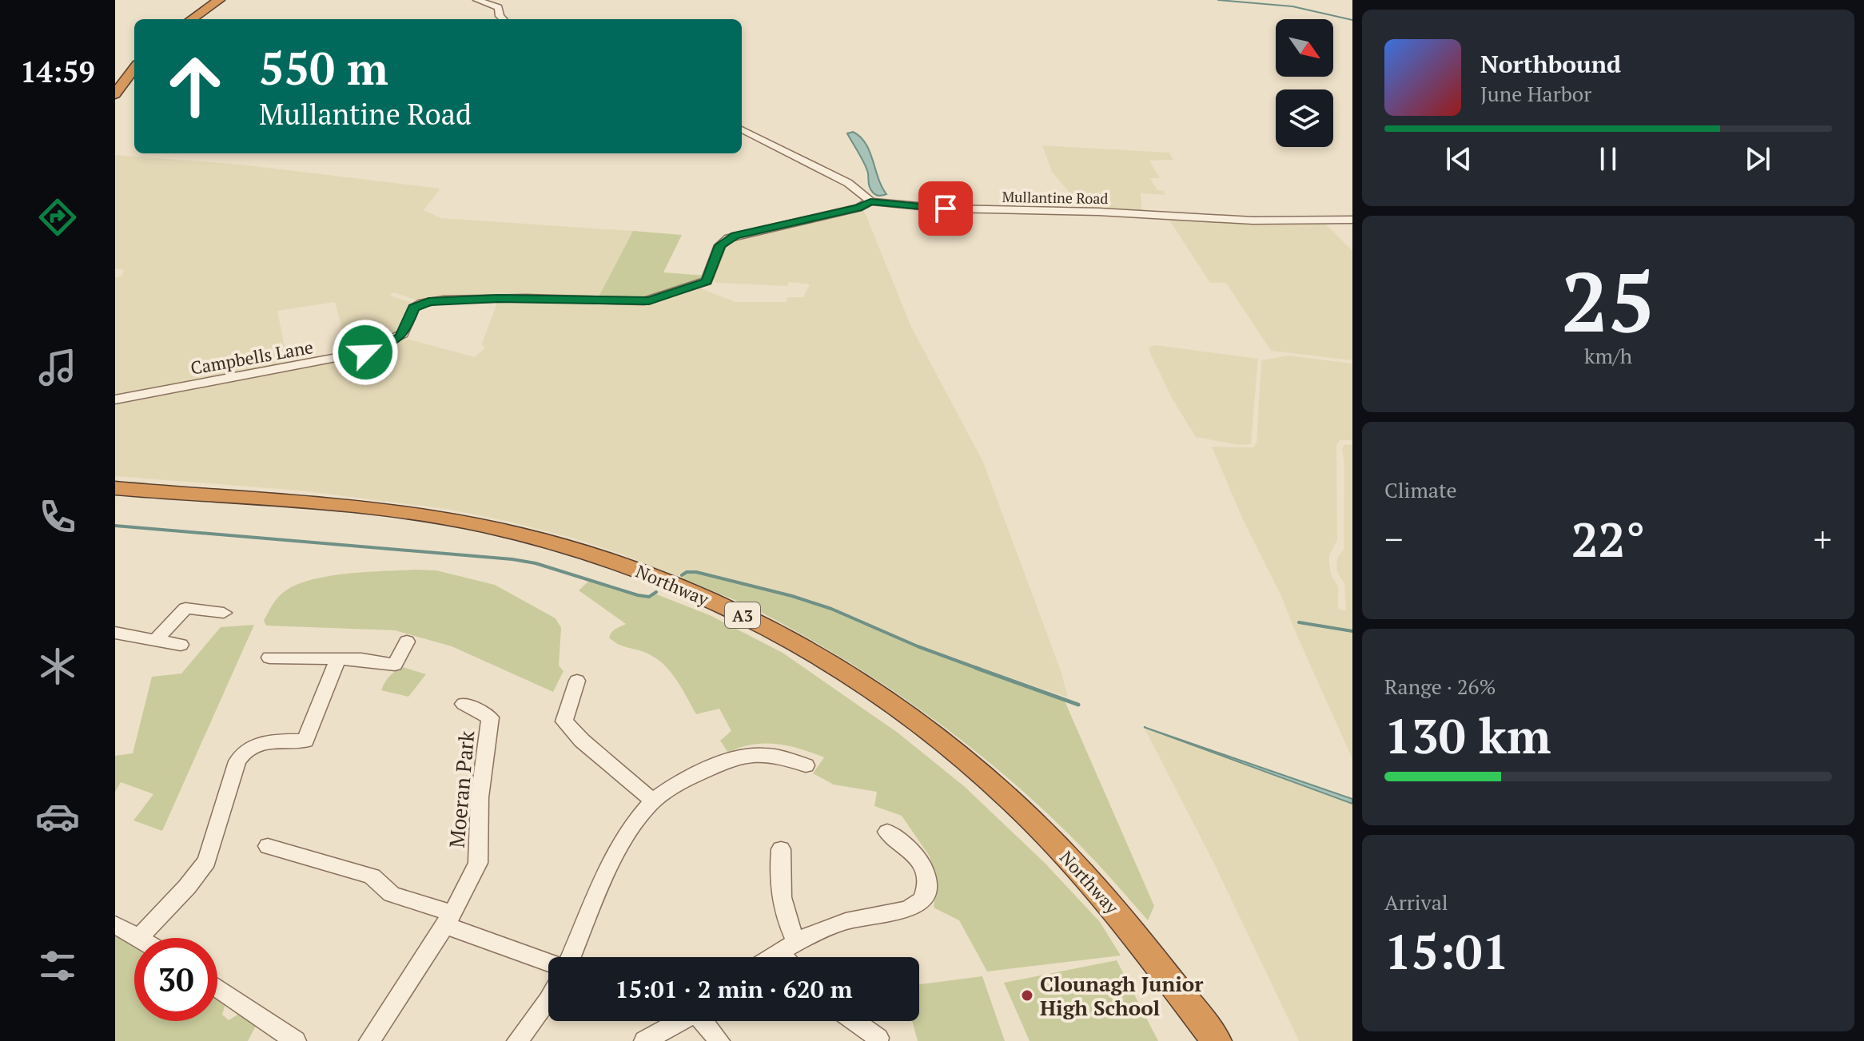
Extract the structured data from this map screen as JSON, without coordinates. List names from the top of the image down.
{
  "streets": {
    "highway": ["Northway", "A3"],
    "street": ["Mullantine Road", "Campbells Lane", "Moeran Park"]
  },
  "crossings": [
    ["Mullantine Road", "Campbells Lane"]
  ],
  "places": ["Clounagh Junior High School"],
  "north": "bottom right",
  "page": {
    "tabs": "14:59",
    "turn": ["550 m", "Mullantine Road"],
    "song": ["Northbound", "June Harbor"],
    "tile": [
      ["25", "km/h"],
      "Climate",
      ["Range · 26%", "130 km"],
      ["Arrival", "15:01"]
    ],
    "heat": ["−", "22°", "+"],
    "limit": "30",
    "trip": "15:01 · 2 min · 620 m"
  }
}
